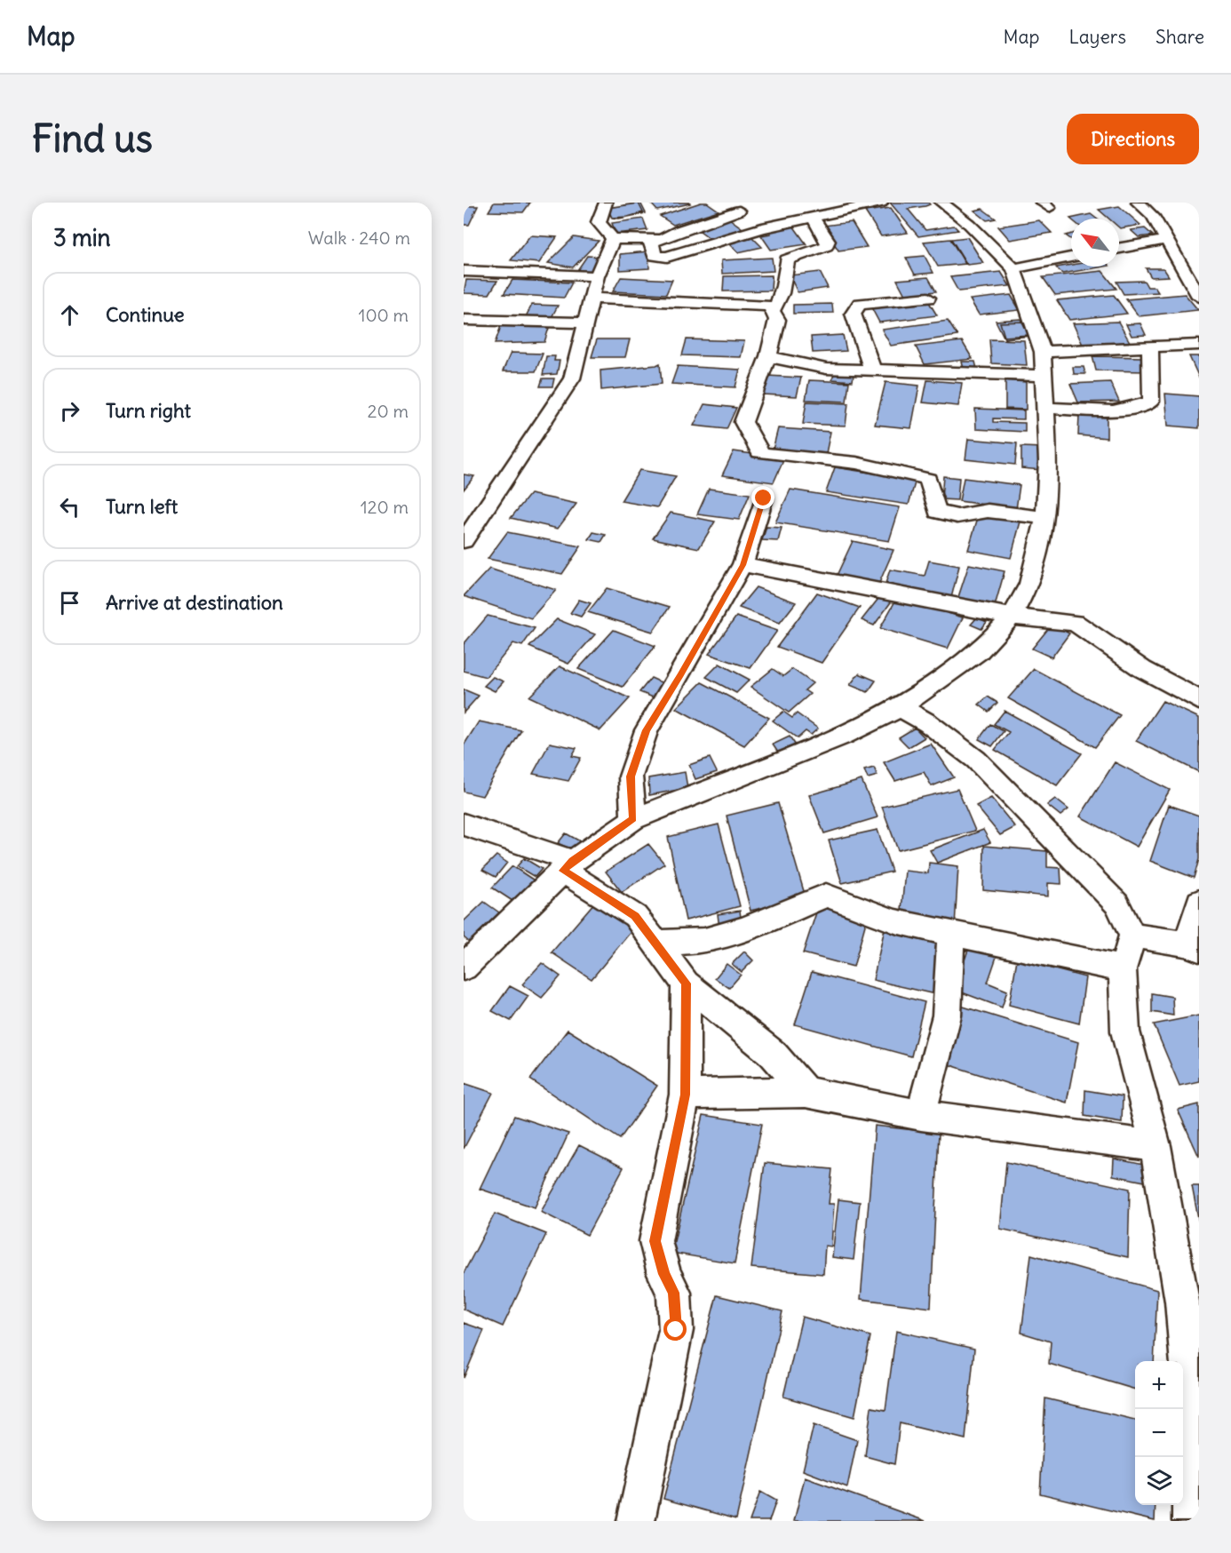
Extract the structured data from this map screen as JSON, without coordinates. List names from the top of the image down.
{
  "north": "top left",
  "page": {
    "header": "Map",
    "nav": ["Map", "Layers", "Share"],
    "buttons": "Directions",
    "title": "Find us",
    "heading": ["3 min", "Walk · 240 m"],
    "list": [
      ["Continue", "100 m"],
      ["Turn right", "20 m"],
      ["Turn left", "120 m"],
      "Arrive at destination"
    ],
    "map_buttons": ["+", "−"]
  }
}
